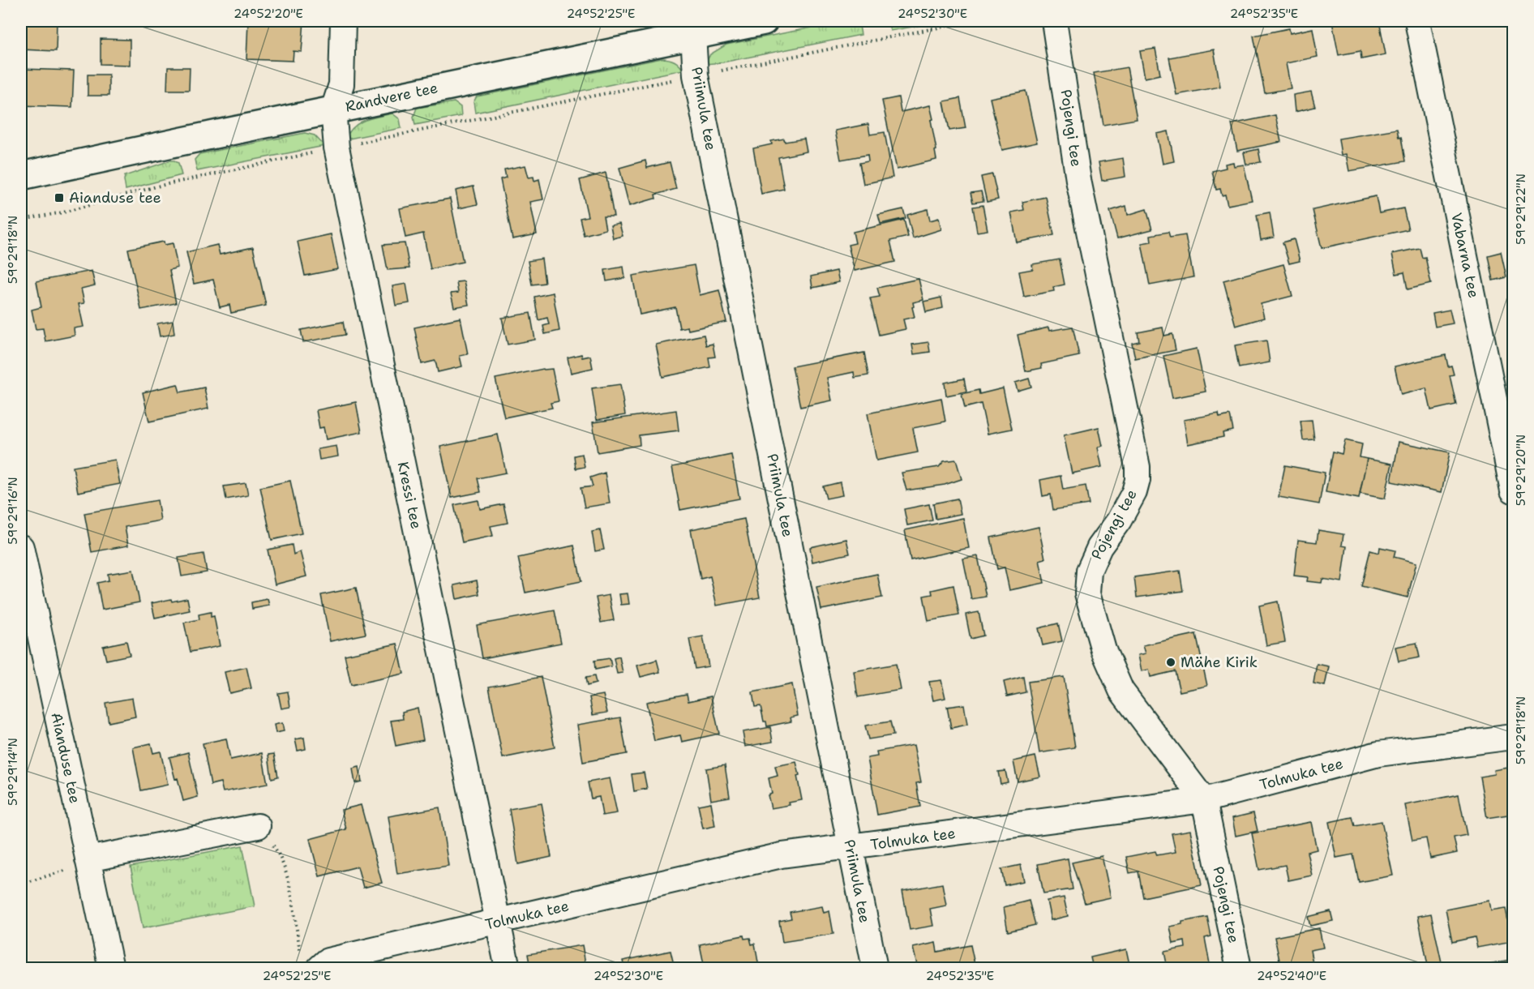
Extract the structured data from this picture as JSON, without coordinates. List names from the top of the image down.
{
  "streets": {
    "main road": ["Randvere tee"],
    "street": [
      "Priimula tee",
      "Pojengi tee",
      "Vabarna tee",
      "Kressi tee",
      "Aianduse tee",
      "Tolmuka tee"
    ]
  },
  "crossings": [
    ["Randvere tee", "Priimula tee"],
    ["Randvere tee", "Kressi tee"],
    ["Priimula tee", "Tolmuka tee"],
    ["Pojengi tee", "Tolmuka tee"],
    ["Kressi tee", "Tolmuka tee"]
  ],
  "places": {
    "transit": ["Aianduse tee"],
    "other": ["Mähe Kirik"]
  },
  "coordinates": [
    "24°52'20\"E",
    "24°52'25\"E",
    "24°52'30\"E",
    "24°52'35\"E",
    "59°29'22\"N",
    "59°29'18\"N",
    "59°29'20\"N",
    "59°29'16\"N",
    "59°29'14\"N",
    "24°52'40\"E"
  ]
}
